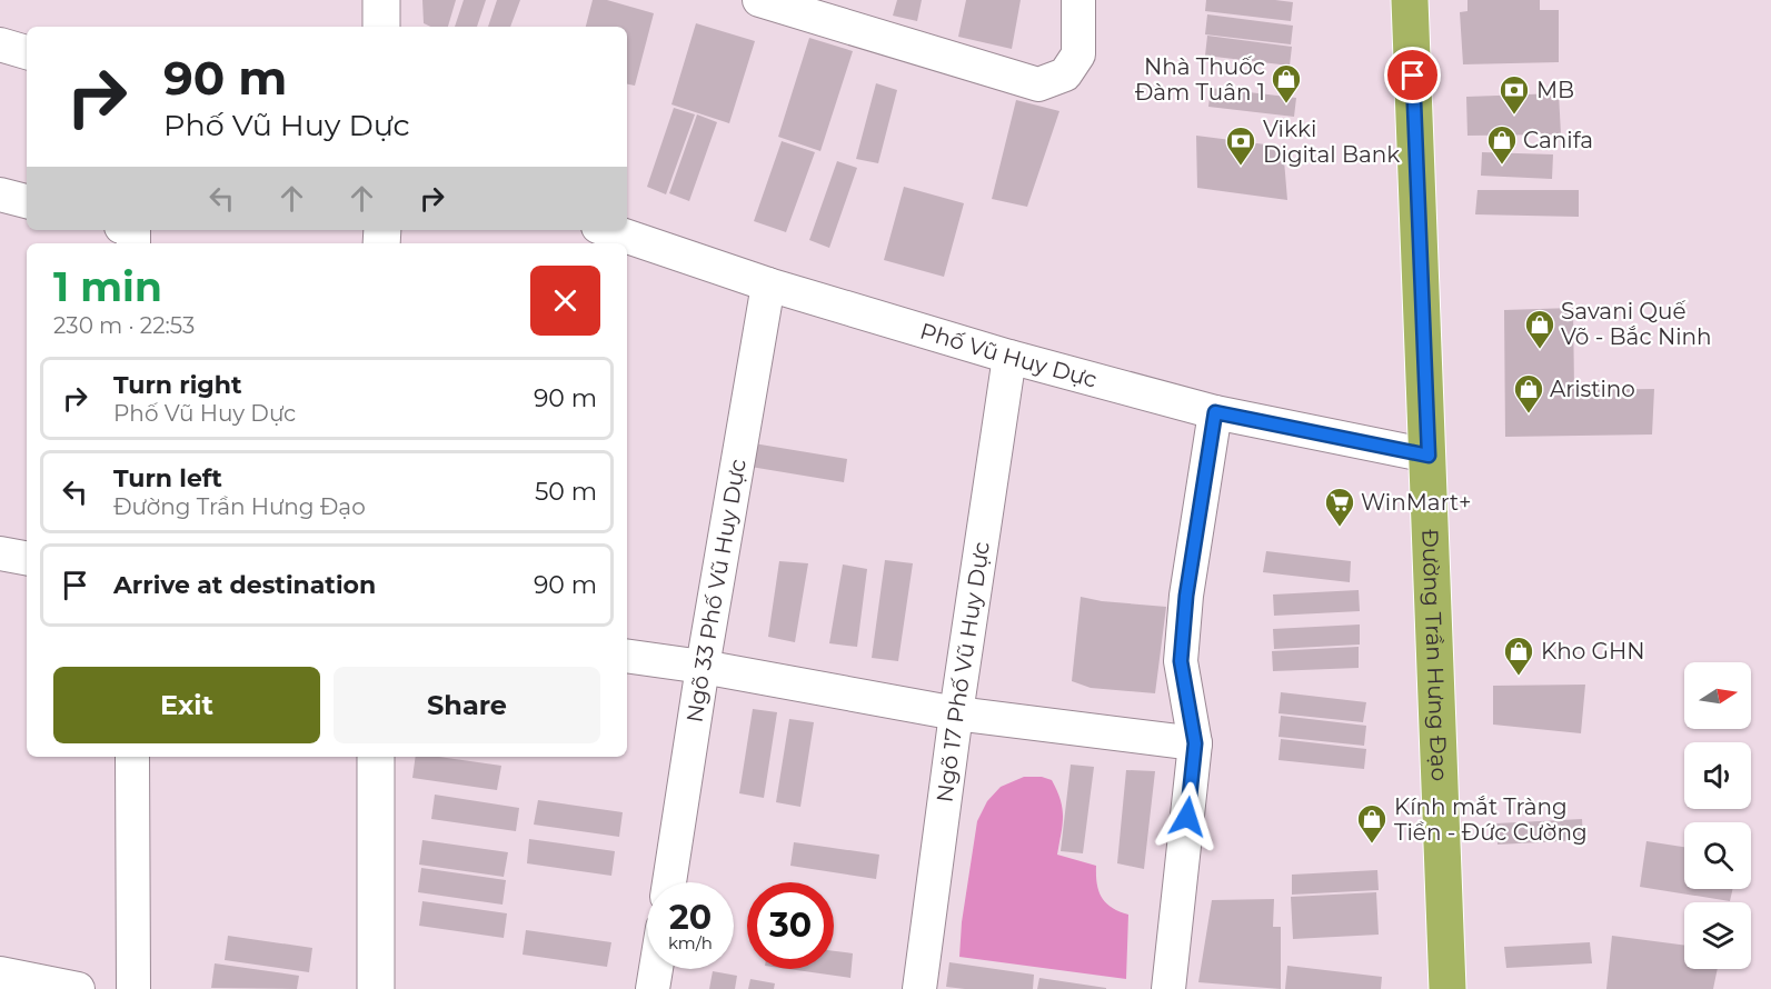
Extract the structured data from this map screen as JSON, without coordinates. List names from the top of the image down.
{
  "streets": {
    "highway": ["Đường Trần Hưng Đạo"],
    "street": ["Phố Vũ Huy Dực", "Ngõ 33 Phố Vũ Huy Dực", "Ngõ 17 Phố Vũ Huy Dực"]
  },
  "crossings": [
    ["Phố Vũ Huy Dực", "Ngõ 33 Phố Vũ Huy Dực"],
    ["Phố Vũ Huy Dực", "Đường Trần Hưng Đạo"],
    ["Phố Vũ Huy Dực", "Ngõ 17 Phố Vũ Huy Dực"]
  ],
  "places": {
    "shop": [
      "Nhà Thuốc Đàm Tuân 1",
      "Canifa",
      "Savani Quế Võ - Bắc Ninh",
      "Aristino",
      "Kho GHN",
      "Kính mắt Tràng Tiền - Đức Cường"
    ],
    "bank": ["MB", "Vikki Digital Bank"],
    "supermarket": ["WinMart+"]
  },
  "north": "right",
  "page": {
    "turn": ["90 m", "Phố Vũ Huy Dực"],
    "heading": ["1 min", "230 m · 22:53"],
    "list": [
      {
        "name": "Turn right",
        "note": "Phố Vũ Huy Dực",
        "value": "90 m"
      },
      {
        "name": "Turn left",
        "note": "Đường Trần Hưng Đạo",
        "value": "50 m"
      },
      {
        "name": "Arrive at destination",
        "value": "90 m"
      }
    ],
    "buttons": ["Exit", "Share"],
    "speed": "20 km/h",
    "limit": "30"
  }
}
